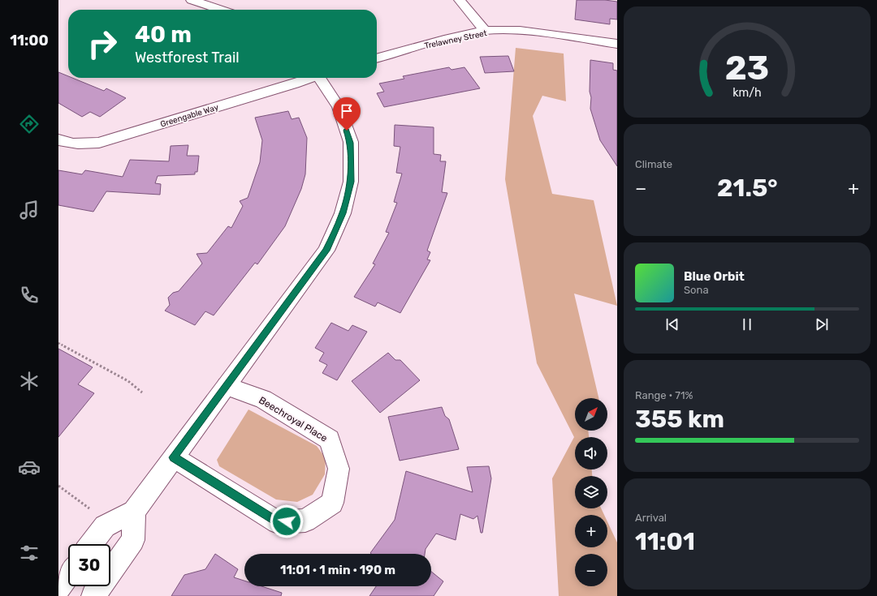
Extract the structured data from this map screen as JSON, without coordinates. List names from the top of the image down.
{
  "streets": {
    "street": ["Trelawney Street", "Greengable Way", "Beechroyal Place"]
  },
  "north": "top right",
  "page": {
    "tabs": "11:00",
    "turn": ["40 m", "Westforest Trail"],
    "tile": [
      "Climate",
      ["Range · 71%", "355 km"],
      ["Arrival", "11:01"]
    ],
    "heat": ["−", "21.5°", "+"],
    "song": ["Blue Orbit", "Sona"],
    "map_buttons": ["+", "−"],
    "limit": "30",
    "trip": "11:01 · 1 min · 190 m",
    "gauge": ["23", "km/h"]
  }
}
